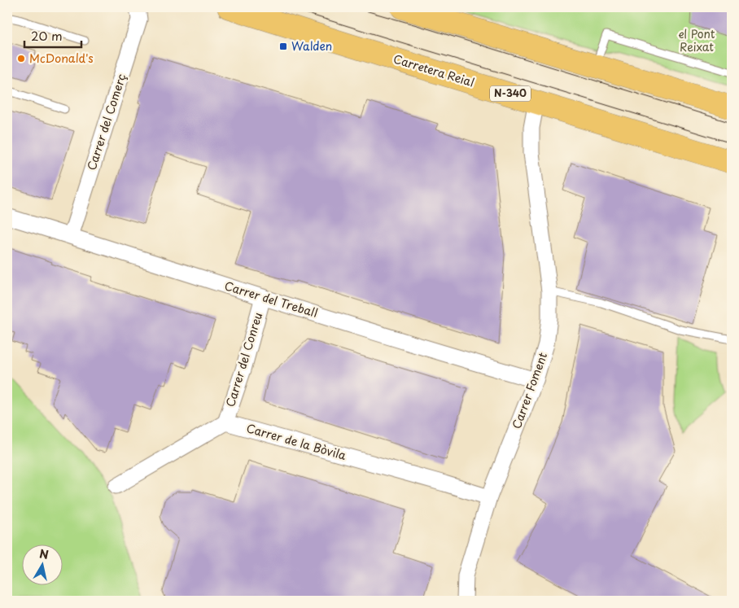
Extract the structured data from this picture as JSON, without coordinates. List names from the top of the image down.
{
  "streets": {
    "main road": ["Carretera Reial", "N-340"],
    "street": [
      "Carrer del Comerç",
      "Carrer del Treball",
      "Carrer del Conreu",
      "Carrer Foment",
      "Carrer de la Bòvila"
    ]
  },
  "crossings": [
    ["Carretera Reial", "Carrer Foment"],
    ["Carrer del Comerç", "Carrer del Treball"],
    ["Carrer del Treball", "Carrer del Conreu"],
    ["Carrer del Treball", "Carrer Foment"],
    ["Carrer del Conreu", "Carrer de la Bòvila"],
    ["Carrer Foment", "Carrer de la Bòvila"]
  ],
  "parks": ["el Pont Reixat"],
  "places": {
    "transit": ["Walden"],
    "other": ["McDonald's"]
  },
  "scale_bar": "20 m",
  "north": "top"
}
